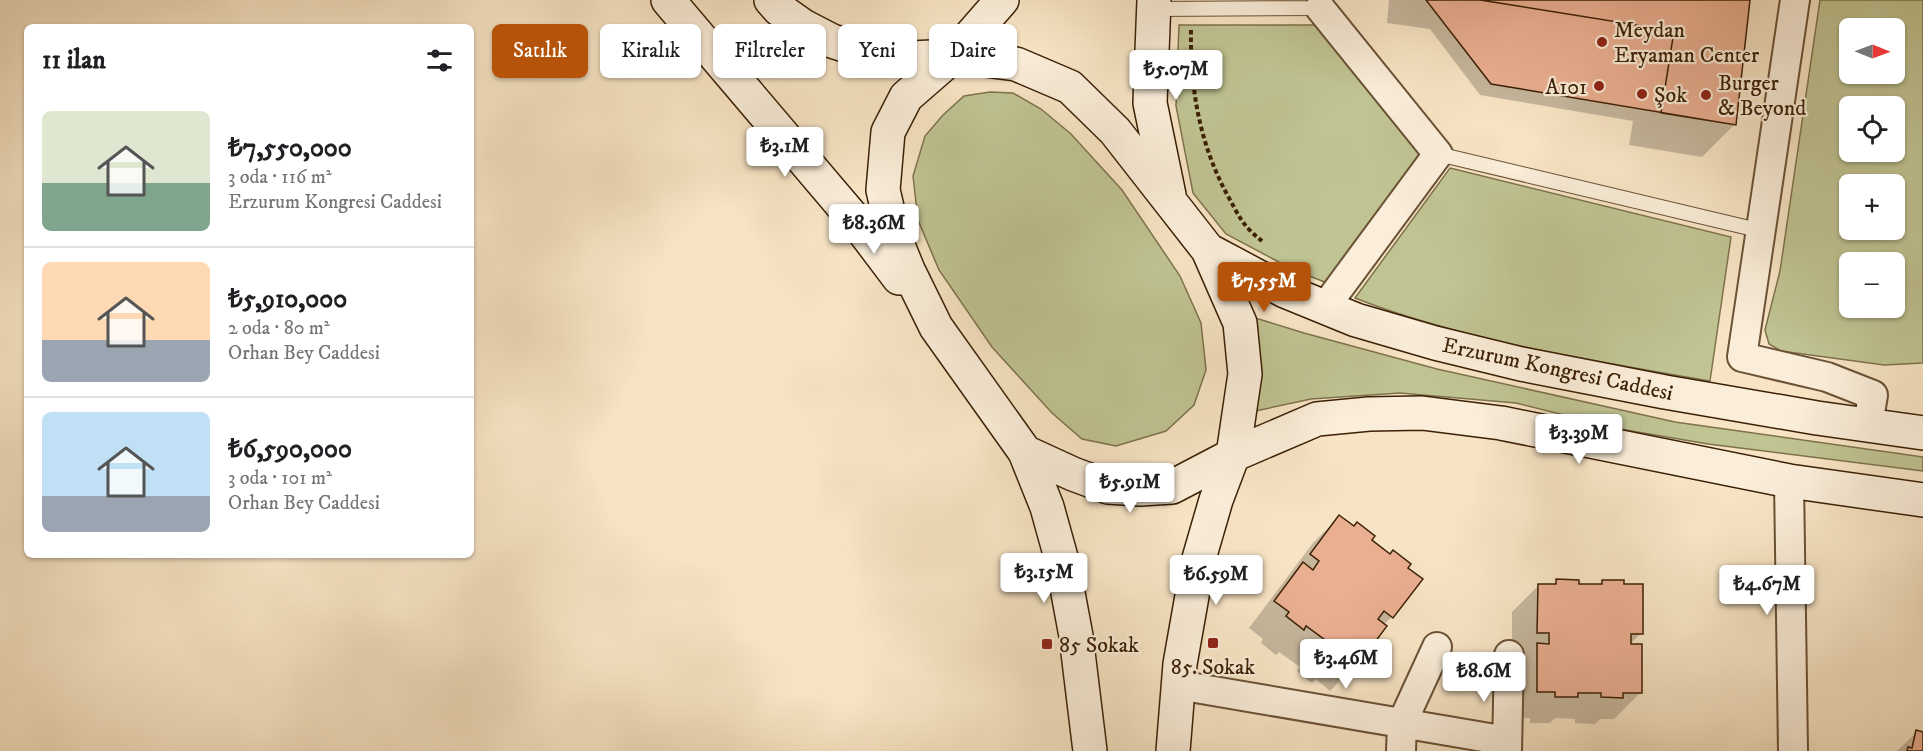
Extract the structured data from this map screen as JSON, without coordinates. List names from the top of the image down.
{
  "streets": {
    "main road": ["Erzurum Kongresi Caddesi"]
  },
  "places": {
    "other": [
      "Meydan Eryaman Center",
      "A101",
      "Şok",
      "Burger & Beyond"
    ],
    "transit": ["85. Sokak", "85 Sokak"]
  },
  "north": "right",
  "page": {
    "map_buttons": ["+", "−"],
    "chip": [
      "Satılık",
      "Kiralık",
      "Filtreler",
      "Yeni",
      "Daire"
    ],
    "heading": "11 ilan",
    "price": [
      "₺5.07M",
      "₺3.1M",
      "₺8.36M",
      "₺7.55M",
      "₺3.39M",
      "₺5.91M",
      "₺3.15M",
      "₺6.59M",
      "₺4.67M",
      "₺3.46M",
      "₺8.6M"
    ],
    "list": [
      {
        "name": "₺7,550,000",
        "note": "3 oda · 116 m² · Erzurum Kongresi Caddesi"
      },
      {
        "name": "₺5,910,000",
        "note": "2 oda · 80 m² · Orhan Bey Caddesi"
      },
      {
        "name": "₺6,590,000",
        "note": "3 oda · 101 m² · Orhan Bey Caddesi"
      }
    ]
  }
}
